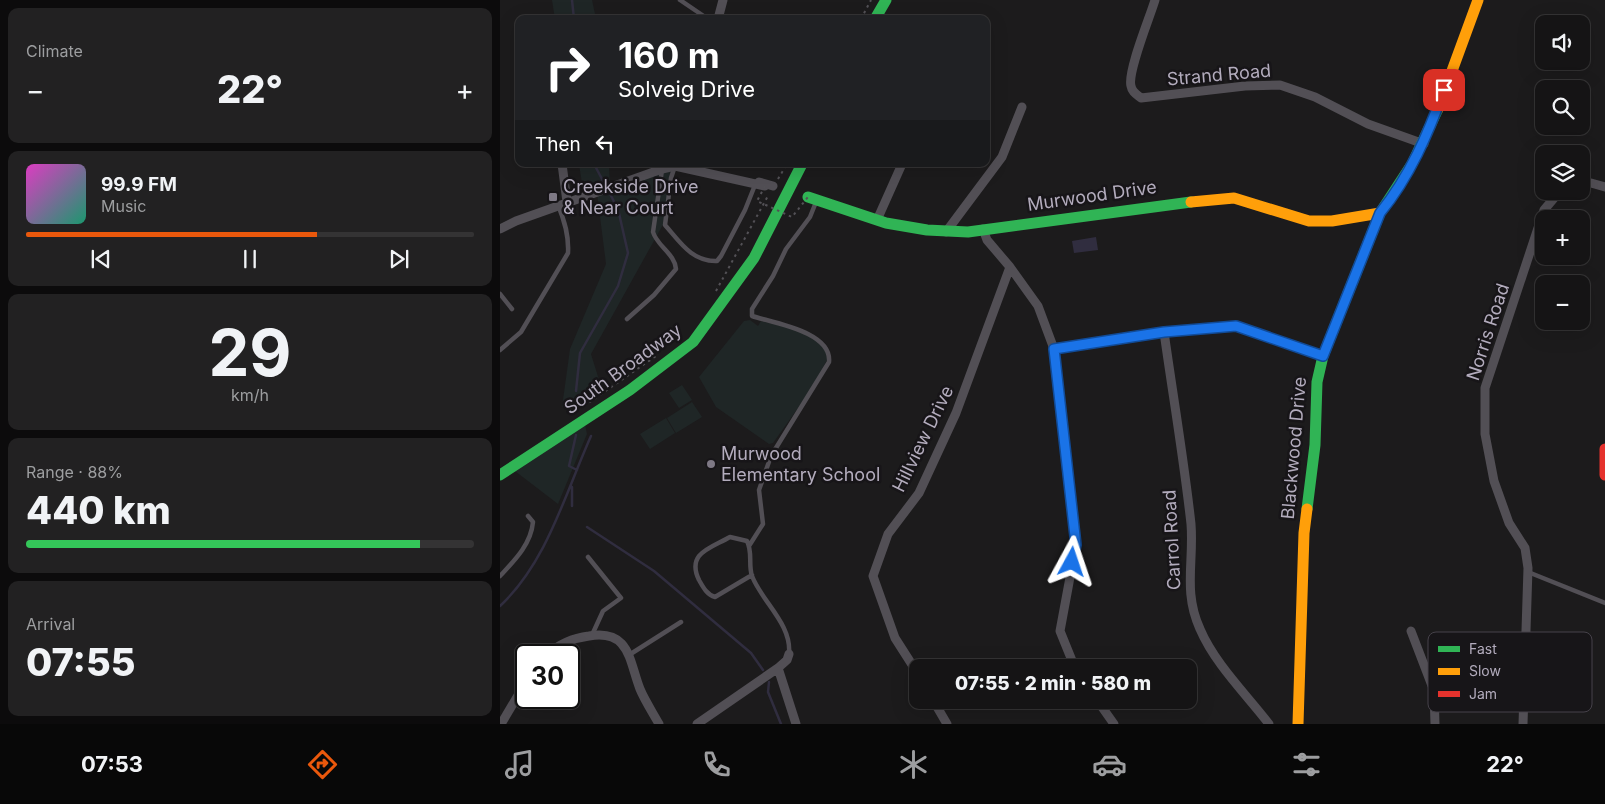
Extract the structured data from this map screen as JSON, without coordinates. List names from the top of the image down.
{
  "streets": {
    "street": [
      "Strand Road",
      "Murwood Drive",
      "Norris Road",
      "South Broadway",
      "Hillview Drive",
      "Blackwood Drive",
      "Carrol Road"
    ]
  },
  "crossings": [
    ["Strand Road", "Blackwood Drive"],
    ["Murwood Drive", "Blackwood Drive"]
  ],
  "places": {
    "transit": ["Creekside Drive & Near Court"],
    "other": ["Murwood Elementary School"]
  },
  "legend": ["Fast", "Slow", "Jam"],
  "page": {
    "tile": [
      "Climate",
      ["29", "km/h"],
      ["Range · 88%", "440 km"],
      ["Arrival", "07:55"]
    ],
    "map_buttons": ["+", "−"],
    "turn": ["160 m", "Solveig Drive"],
    "heat": ["−", "22°", "+"],
    "then": "Then",
    "song": ["99.9 FM", "Music"],
    "limit": "30",
    "trip": "07:55 · 2 min · 580 m",
    "tabs": ["07:53", "22°"]
  }
}
